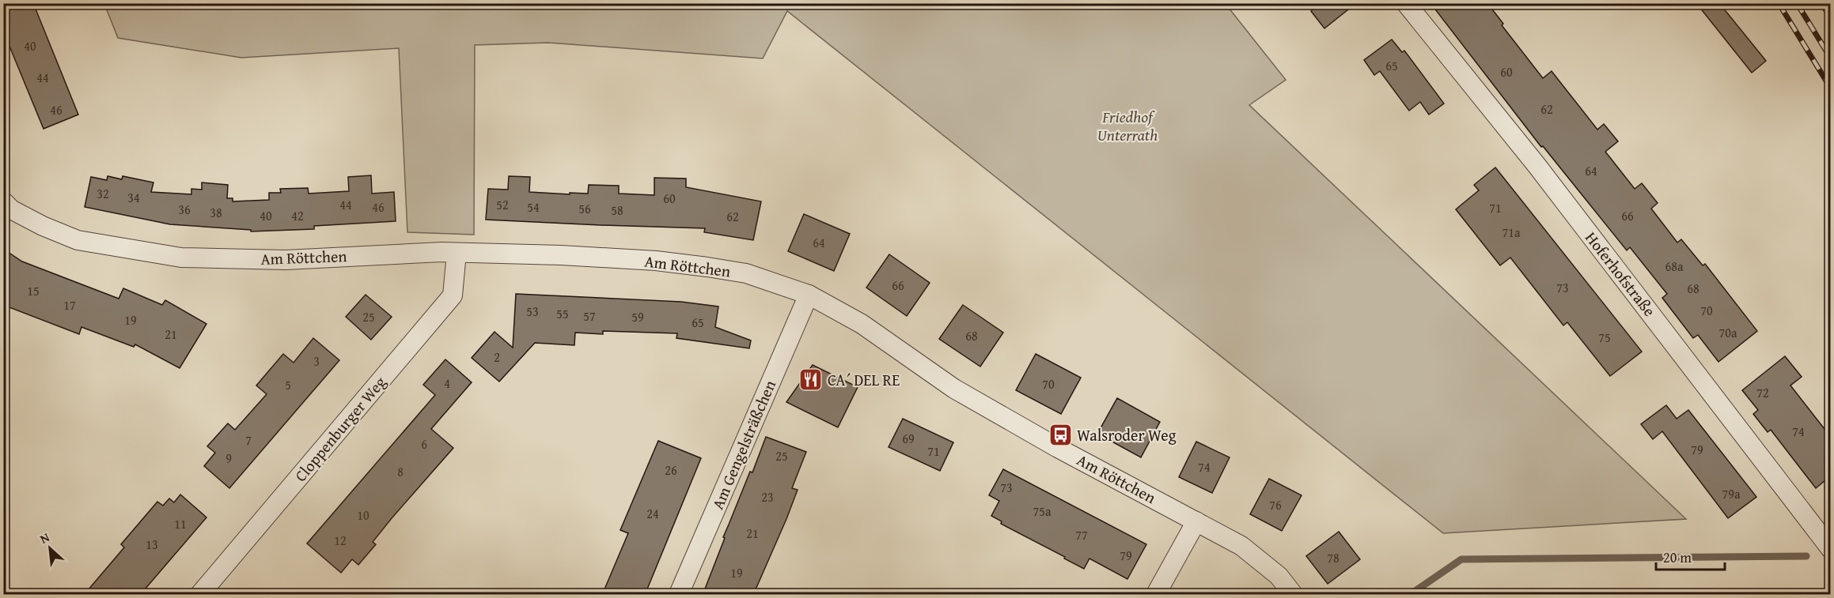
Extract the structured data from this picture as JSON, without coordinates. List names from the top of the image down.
{
  "streets": {
    "street": [
      "Am Röttchen",
      "Hoferhofstraße",
      "Cloppenburger Weg",
      "Am Gengelsträßchen"
    ]
  },
  "crossings": [
    ["Am Röttchen", "Cloppenburger Weg"],
    ["Am Röttchen", "Am Gengelsträßchen"]
  ],
  "parks": ["Friedhof Unterrath"],
  "places": {
    "restaurant": ["CA´ DEL RE"],
    "bus stop": ["Walsroder Weg"]
  },
  "house_numbers": [
    "40",
    "65",
    "60",
    "44",
    "62",
    "46",
    "64",
    "32",
    "34",
    "60",
    "44",
    "52",
    "46",
    "54",
    "71",
    "56",
    "36",
    "58",
    "38",
    "40",
    "42",
    "66",
    "62",
    "71a",
    "64",
    "68a",
    "66",
    "73",
    "68",
    "15",
    "17",
    "70",
    "53",
    "55",
    "57",
    "25",
    "59",
    "19",
    "65",
    "70a",
    "21",
    "68",
    "75",
    "2",
    "3",
    "4",
    "70",
    "5",
    "72",
    "74",
    "69",
    "7",
    "6",
    "79",
    "71",
    "25",
    "9",
    "74",
    "26",
    "8",
    "73",
    "79a",
    "23",
    "76",
    "75a",
    "24",
    "10",
    "11",
    "21",
    "77",
    "12",
    "13",
    "79",
    "78",
    "19"
  ],
  "scale_bar": "20 m",
  "north": "top left"
}
